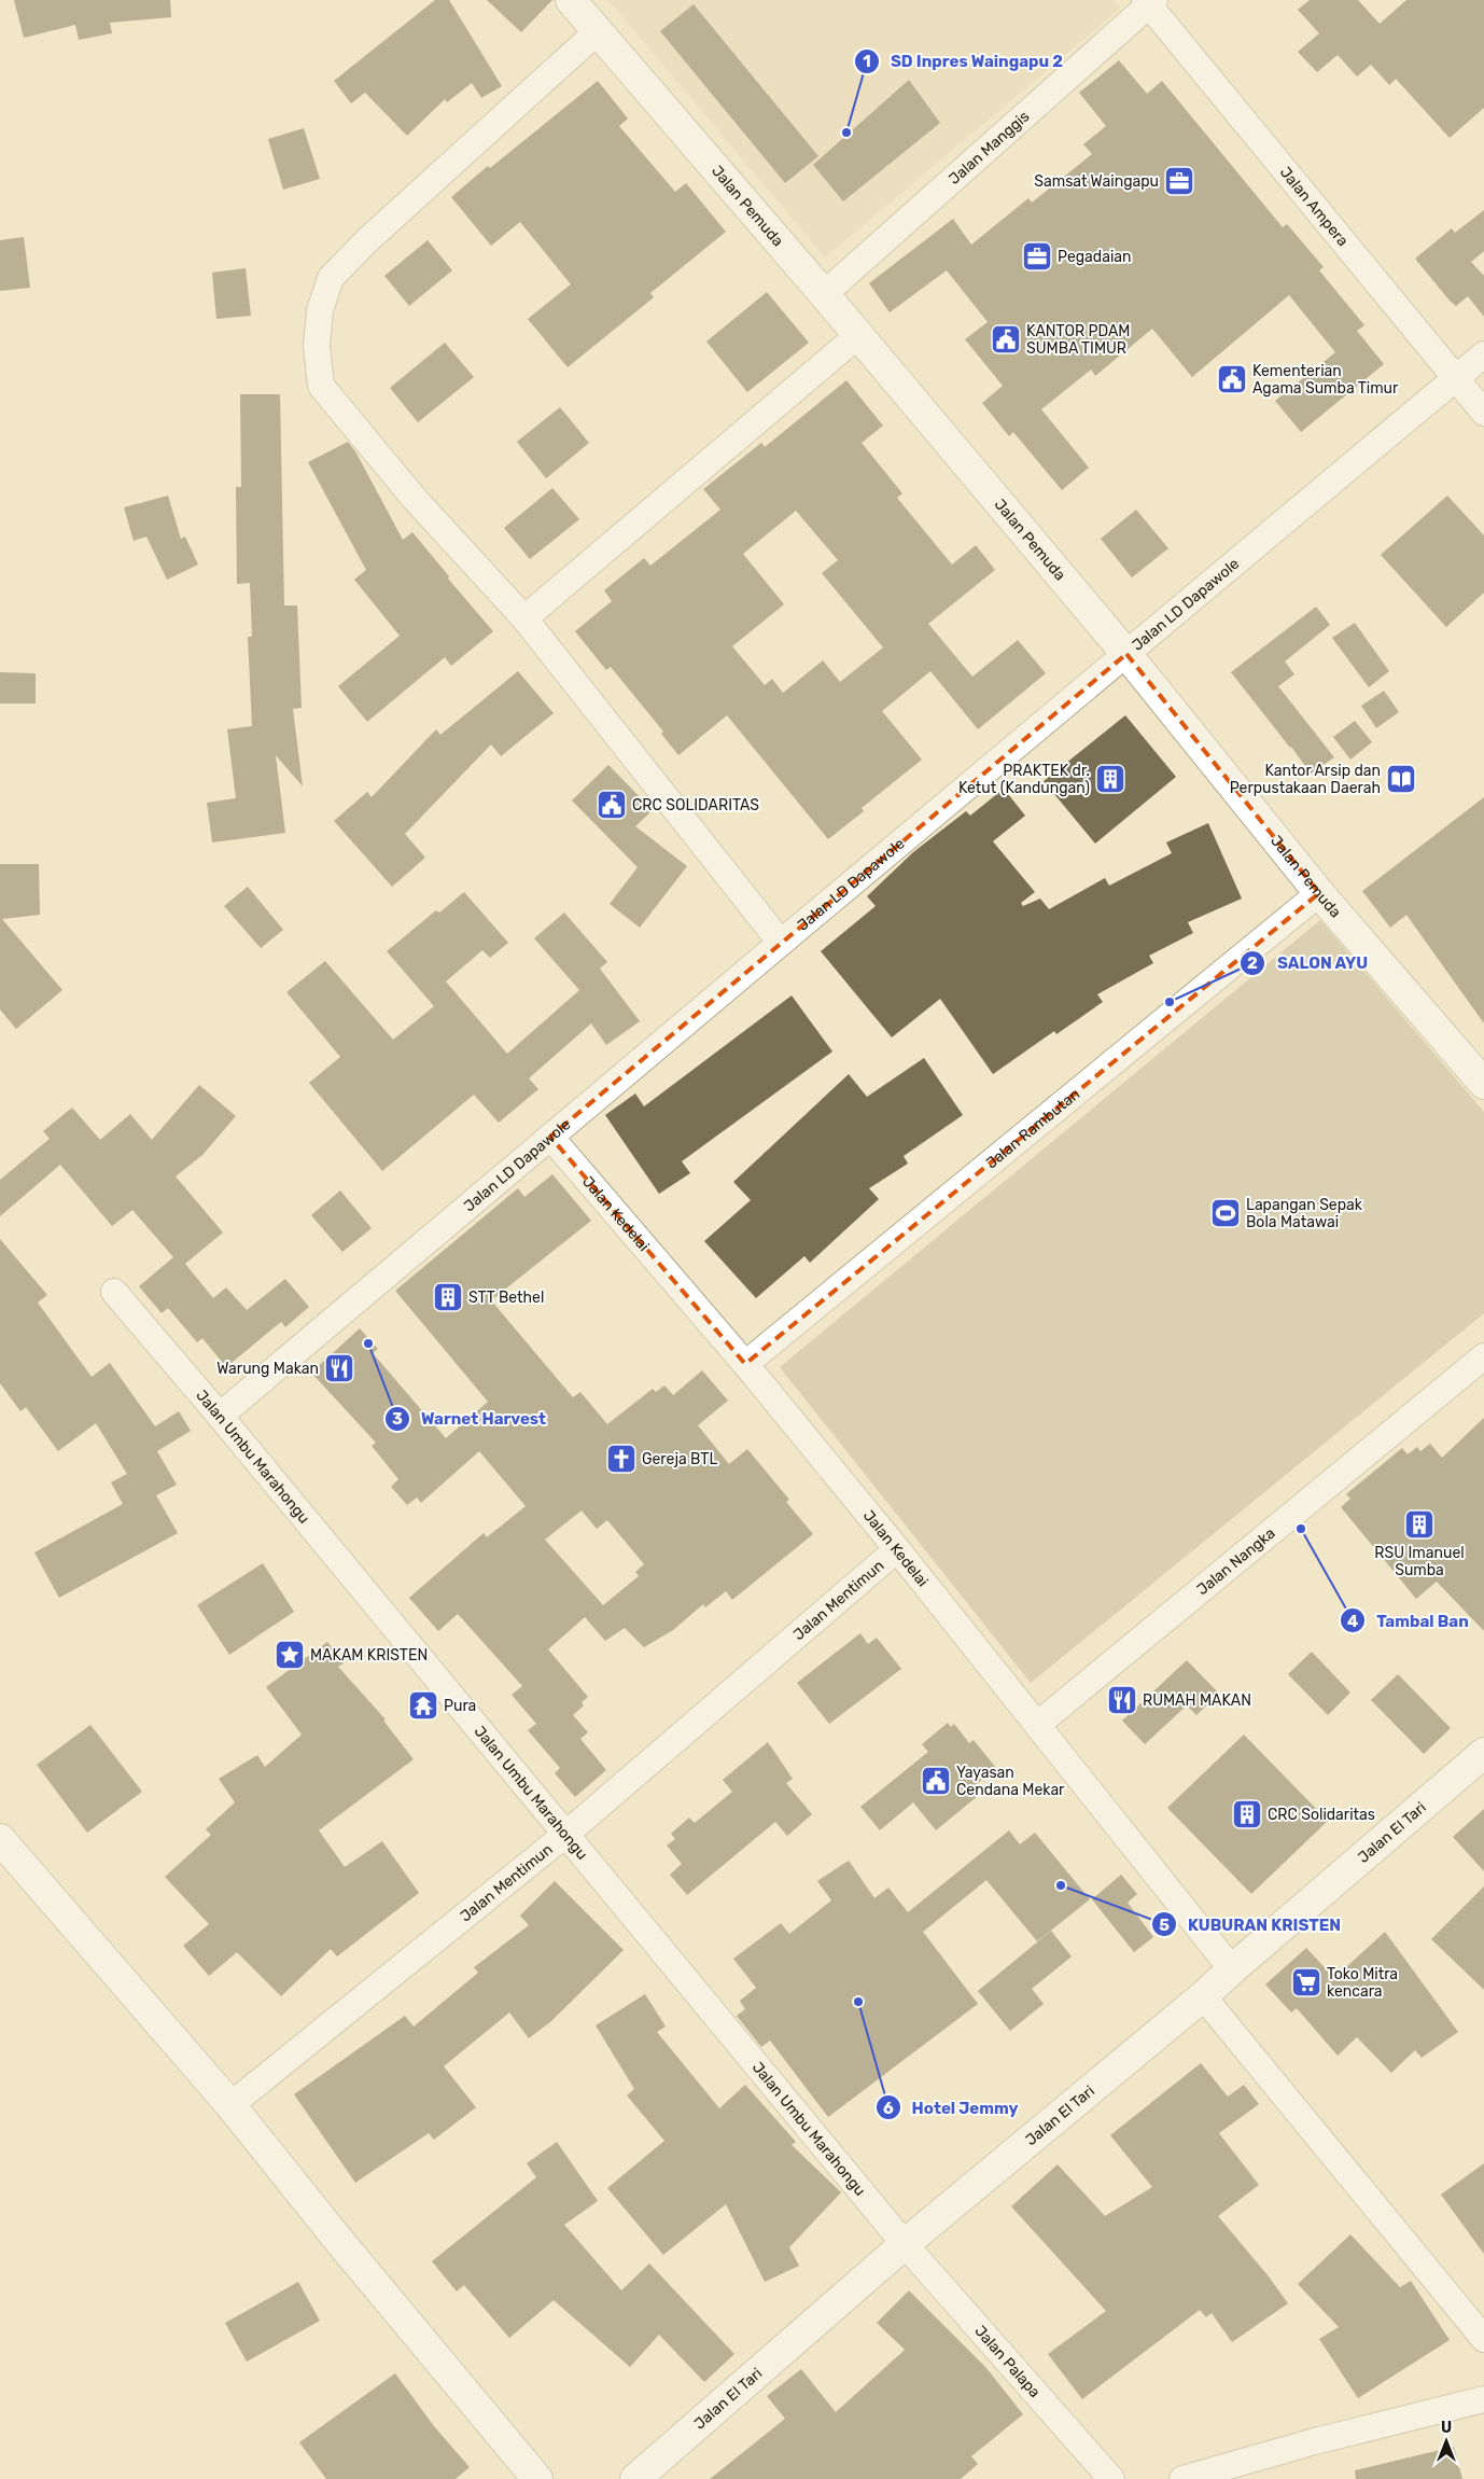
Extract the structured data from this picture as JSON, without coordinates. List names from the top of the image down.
{
  "streets": {
    "street": [
      "Jalan Manggis",
      "Jalan Ampera",
      "Jalan Pemuda",
      "Jalan LD Dapawole",
      "Jalan Rambutan",
      "Jalan Kedelai",
      "Jalan Umbu Marahongu",
      "Jalan Nangka",
      "Jalan Mentimun",
      "Jalan El Tari",
      "Jalan Palapa"
    ]
  },
  "crossings": [
    ["Jalan Manggis", "Jalan Ampera"],
    ["Jalan Manggis", "Jalan Pemuda"],
    ["Jalan Ampera", "Jalan LD Dapawole"],
    ["Jalan Pemuda", "Jalan LD Dapawole"],
    ["Jalan Pemuda", "Jalan Rambutan"],
    ["Jalan LD Dapawole", "Jalan Kedelai"],
    ["Jalan LD Dapawole", "Jalan Umbu Marahongu"],
    ["Jalan Rambutan", "Jalan Kedelai"],
    ["Jalan Kedelai", "Jalan Nangka"],
    ["Jalan Kedelai", "Jalan Mentimun"],
    ["Jalan Kedelai", "Jalan El Tari"],
    ["Jalan Umbu Marahongu", "Jalan Mentimun"],
    ["Jalan Umbu Marahongu", "Jalan El Tari"],
    ["Jalan Umbu Marahongu", "Jalan Palapa"],
    ["Jalan El Tari", "Jalan Palapa"]
  ],
  "places": {
    "other": [
      "SD Inpres Waingapu 2",
      "SALON AYU",
      "Warnet Harvest",
      "Tambal Ban",
      "KUBURAN KRISTEN",
      "Hotel Jemmy"
    ],
    "office": ["Samsat Waingapu", "Pegadaian"],
    "public building": [
      "KANTOR PDAM SUMBA TIMUR",
      "Kementerian Agama Sumba Timur",
      "CRC SOLIDARITAS",
      "Yayasan Cendana Mekar"
    ],
    "building": [
      "PRAKTEK dr. Ketut (Kandungan)",
      "STT Bethel",
      "RSU Imanuel Sumba",
      "CRC Solidaritas"
    ],
    "library": ["Kantor Arsip dan Perpustakaan Daerah"],
    "sports": ["Lapangan Sepak Bola Matawai"],
    "restaurant": ["Warung Makan", "RUMAH MAKAN"],
    "church": ["Gereja BTL"],
    "place": ["MAKAM KRISTEN"],
    "temple": ["Pura"],
    "supermarket": ["Toko Mitra kencara"]
  },
  "north": "top"
}
